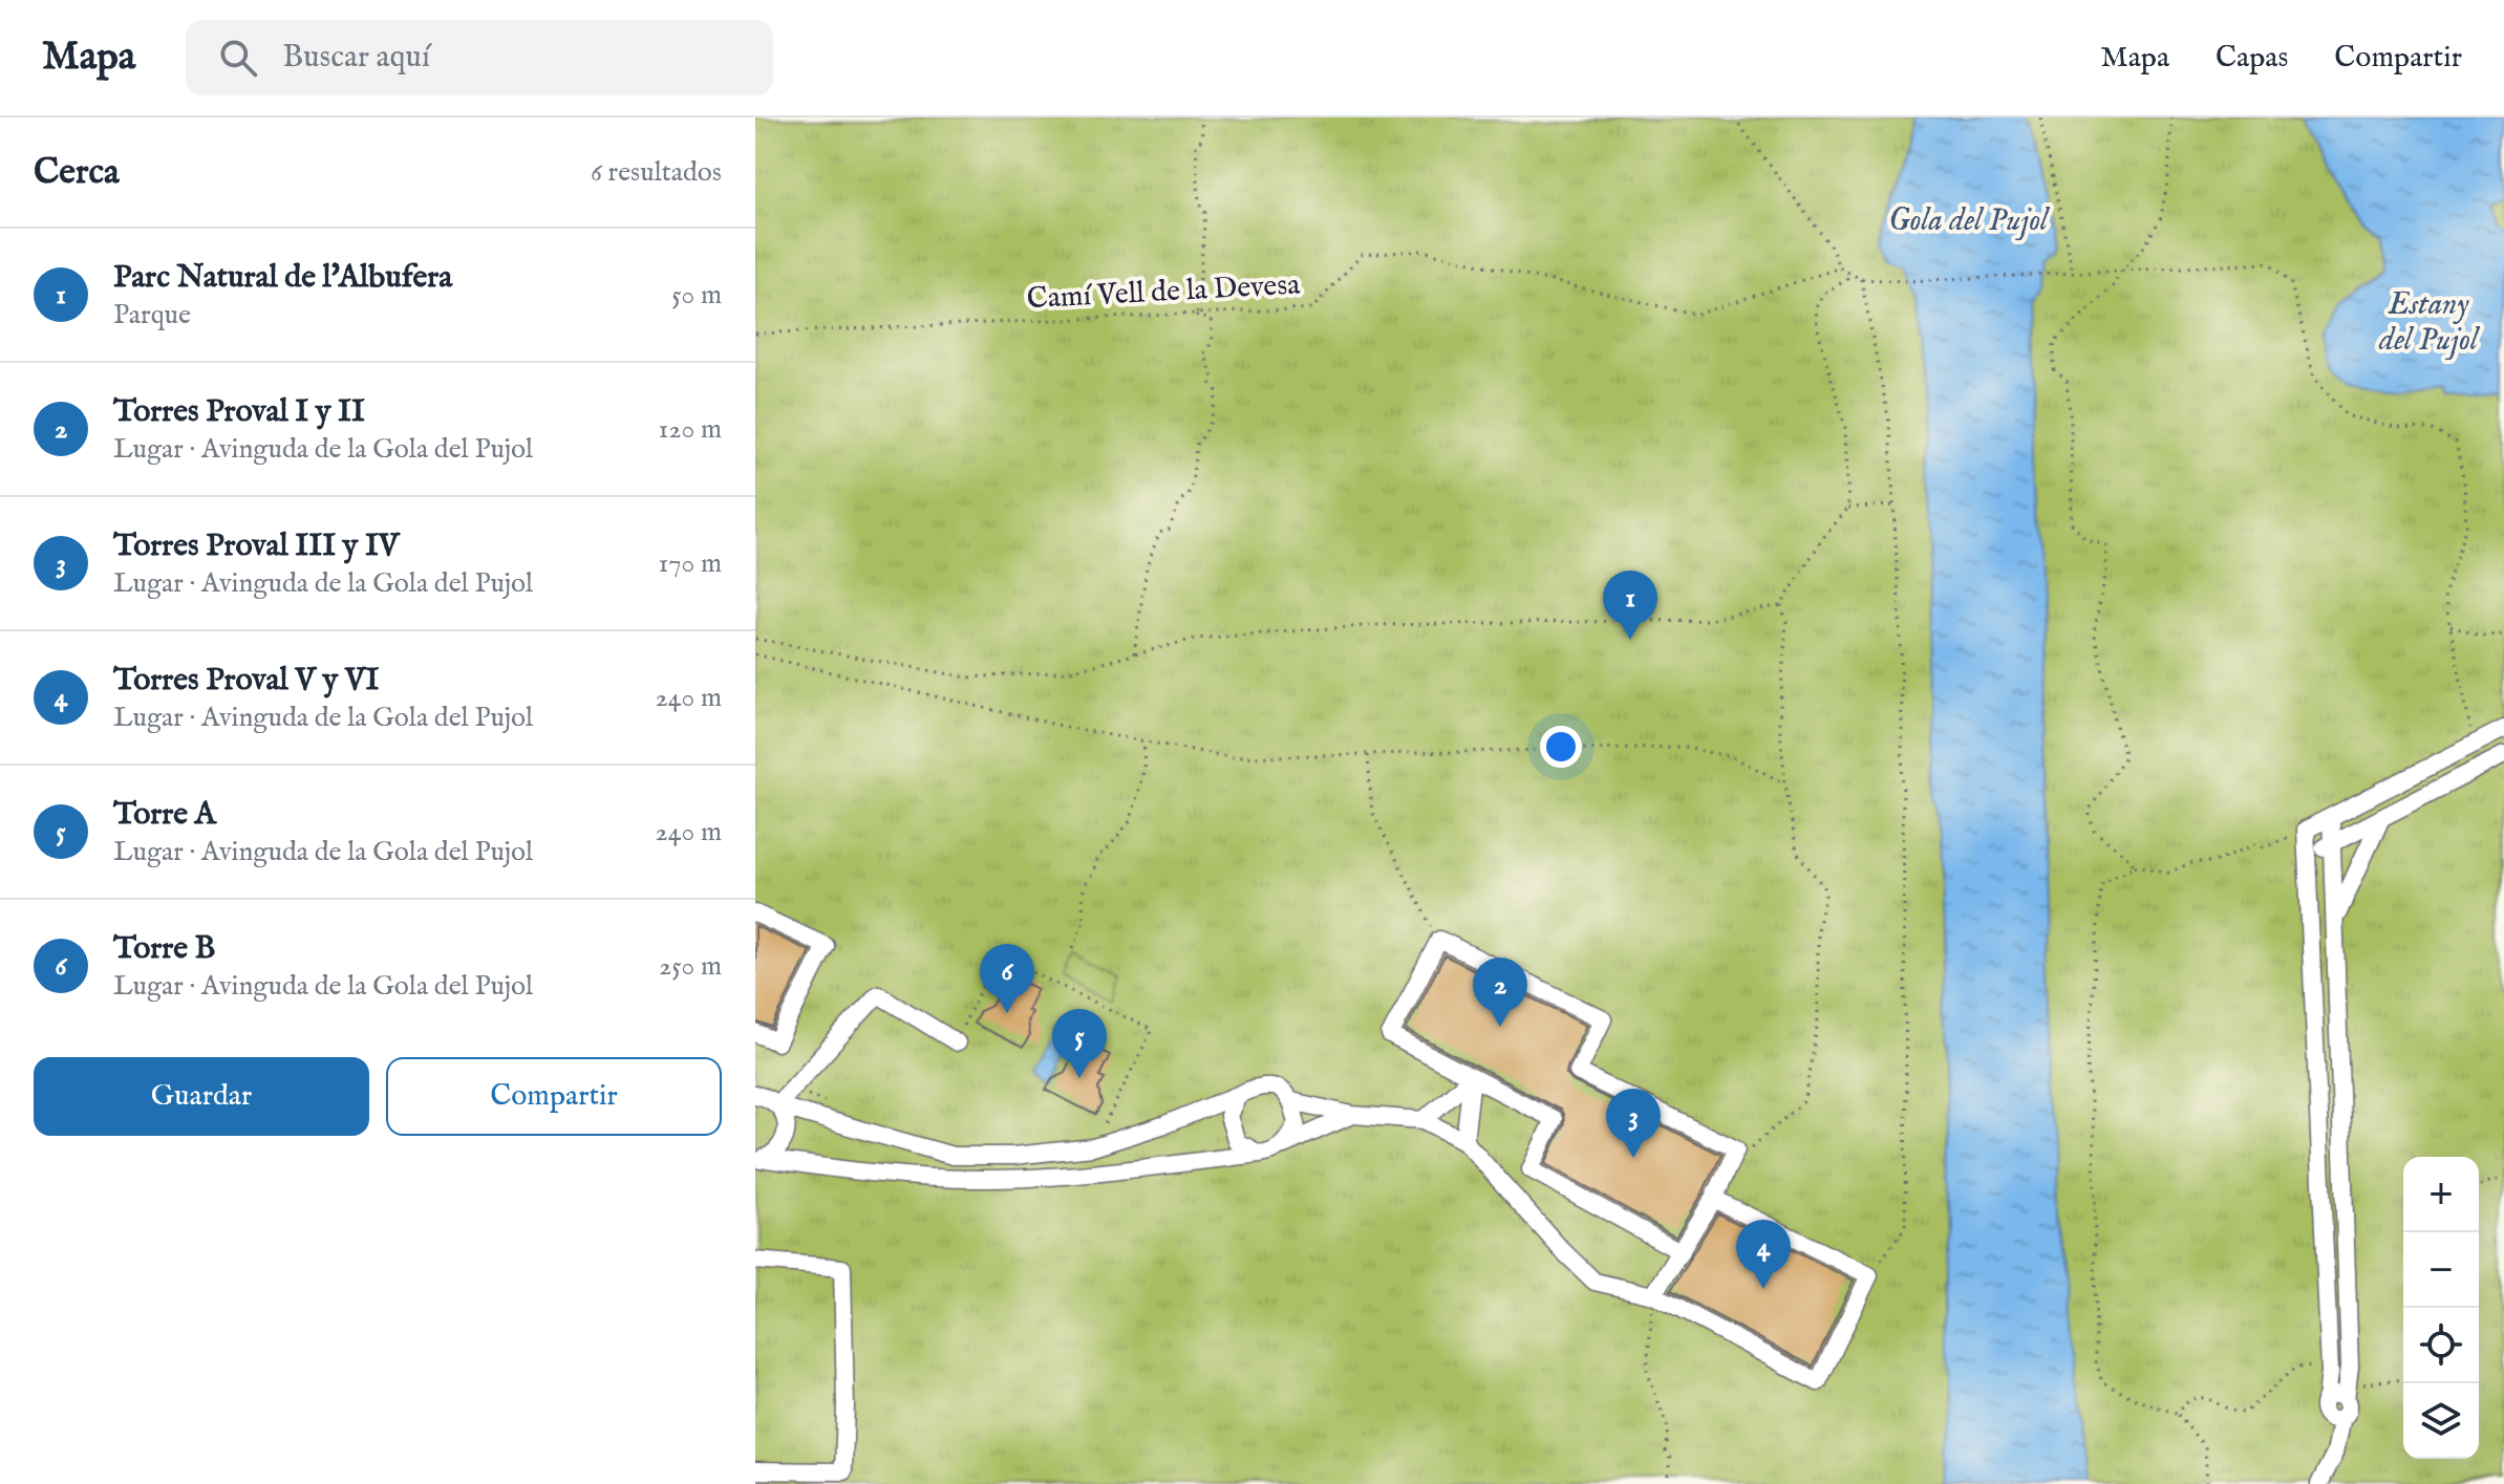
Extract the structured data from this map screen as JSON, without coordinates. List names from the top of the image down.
{
  "streets": {
    "path": ["Camí Vell de la Devesa"]
  },
  "water": ["Gola del Pujol", "Estany del Pujol"],
  "page": {
    "header": "Mapa",
    "search": "Buscar aquí",
    "nav": ["Mapa", "Capas", "Compartir"],
    "heading": ["Cerca", "6 resultados"],
    "list": [
      {
        "mark": "1",
        "name": "Parc Natural de l'Albufera",
        "note": "Parque",
        "value": "50 m"
      },
      {
        "mark": "2",
        "name": "Torres Proval I y II",
        "note": "Lugar · Avinguda de la Gola del Pujol",
        "value": "120 m"
      },
      {
        "mark": "3",
        "name": "Torres Proval III y IV",
        "note": "Lugar · Avinguda de la Gola del Pujol",
        "value": "170 m"
      },
      {
        "mark": "4",
        "name": "Torres Proval V y VI",
        "note": "Lugar · Avinguda de la Gola del Pujol",
        "value": "240 m"
      },
      {
        "mark": "5",
        "name": "Torre A",
        "note": "Lugar · Avinguda de la Gola del Pujol",
        "value": "240 m"
      },
      {
        "mark": "6",
        "name": "Torre B",
        "note": "Lugar · Avinguda de la Gola del Pujol",
        "value": "250 m"
      }
    ],
    "pins": [
      "1",
      "6",
      "2",
      "5",
      "3",
      "4"
    ],
    "buttons": ["Guardar", "Compartir"],
    "map_buttons": ["+", "−"]
  }
}
